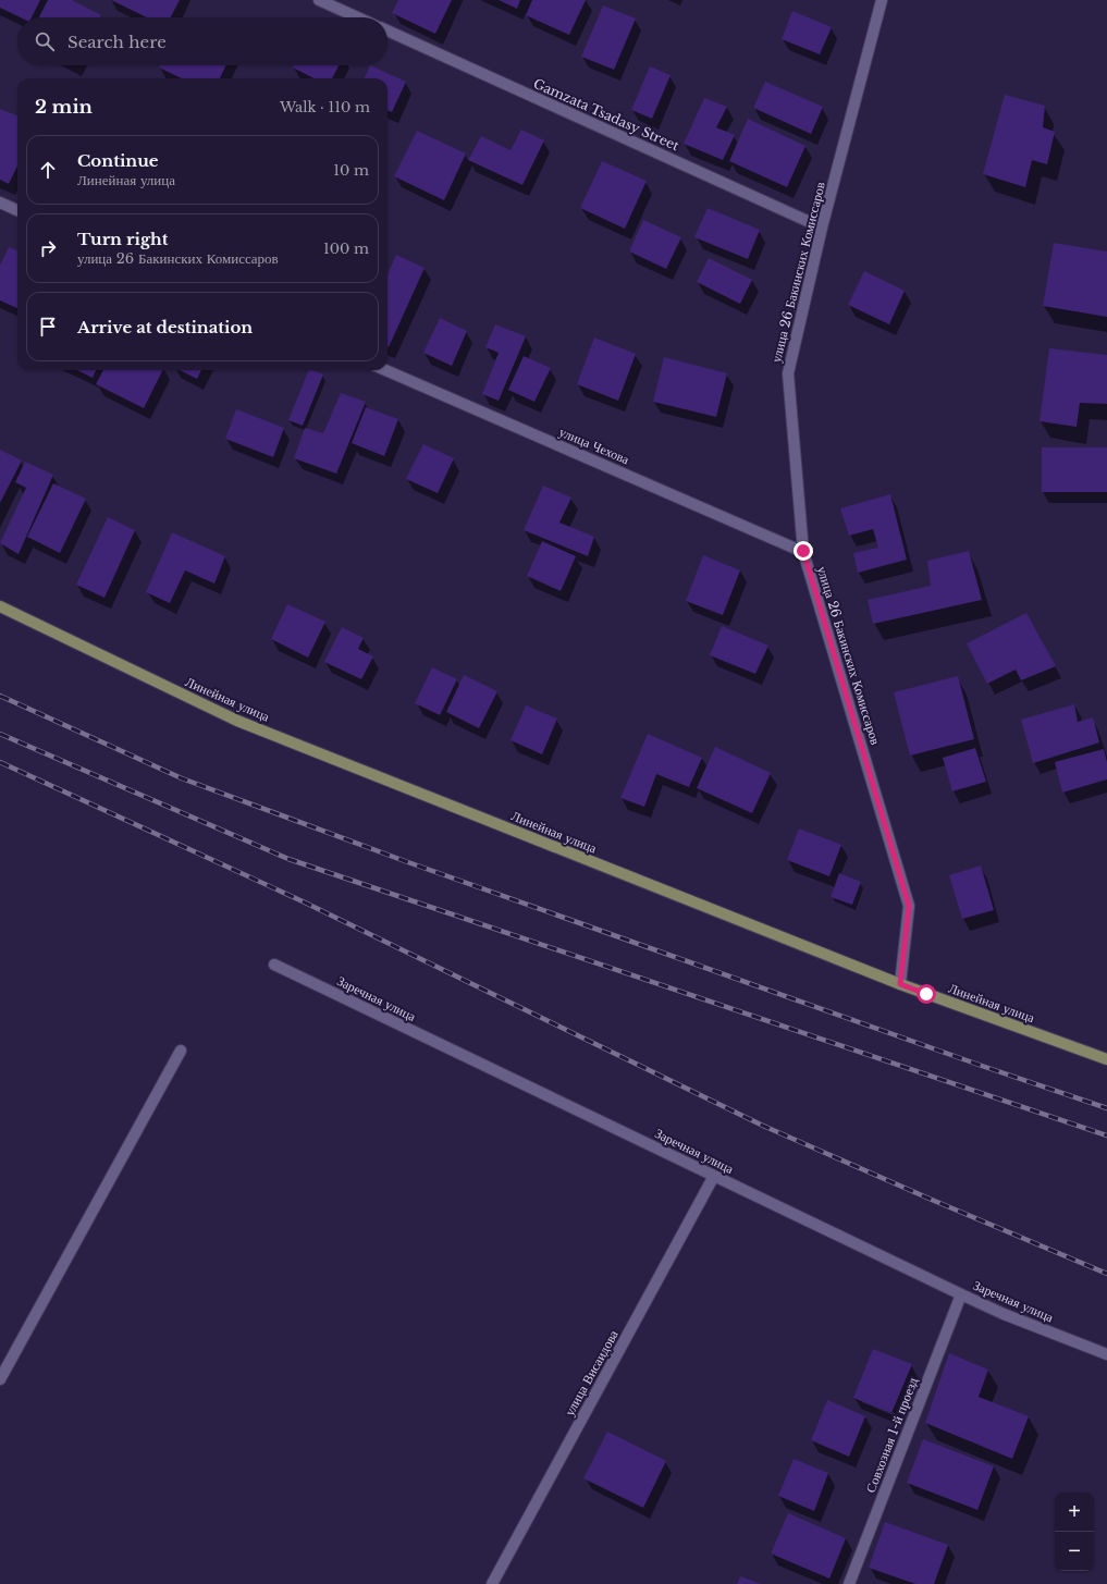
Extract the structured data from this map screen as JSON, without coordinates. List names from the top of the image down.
{
  "streets": {
    "main road": ["Линейная улица"],
    "street": [
      "Gamzata Tsadasy Street",
      "улица 26 Бакинских Комиссаров",
      "улица Чехова",
      "Заречная улица",
      "улица Висаидова",
      "Совхозная 1-й проезд"
    ]
  },
  "crossings": [
    ["Gamzata Tsadasy Street", "улица 26 Бакинских Комиссаров"],
    ["улица 26 Бакинских Комиссаров", "улица Чехова"],
    ["улица 26 Бакинских Комиссаров", "Линейная улица"],
    ["Заречная улица", "улица Висаидова"],
    ["Заречная улица", "Совхозная 1-й проезд"]
  ],
  "page": {
    "search": "Search here",
    "heading": ["2 min", "Walk · 110 m"],
    "list": [
      ["Continue", "Линейная улица", "10 m"],
      ["Turn right", "улица 26 Бакинских Комиссаров", "100 m"],
      "Arrive at destination"
    ],
    "map_buttons": ["+", "−"]
  }
}
